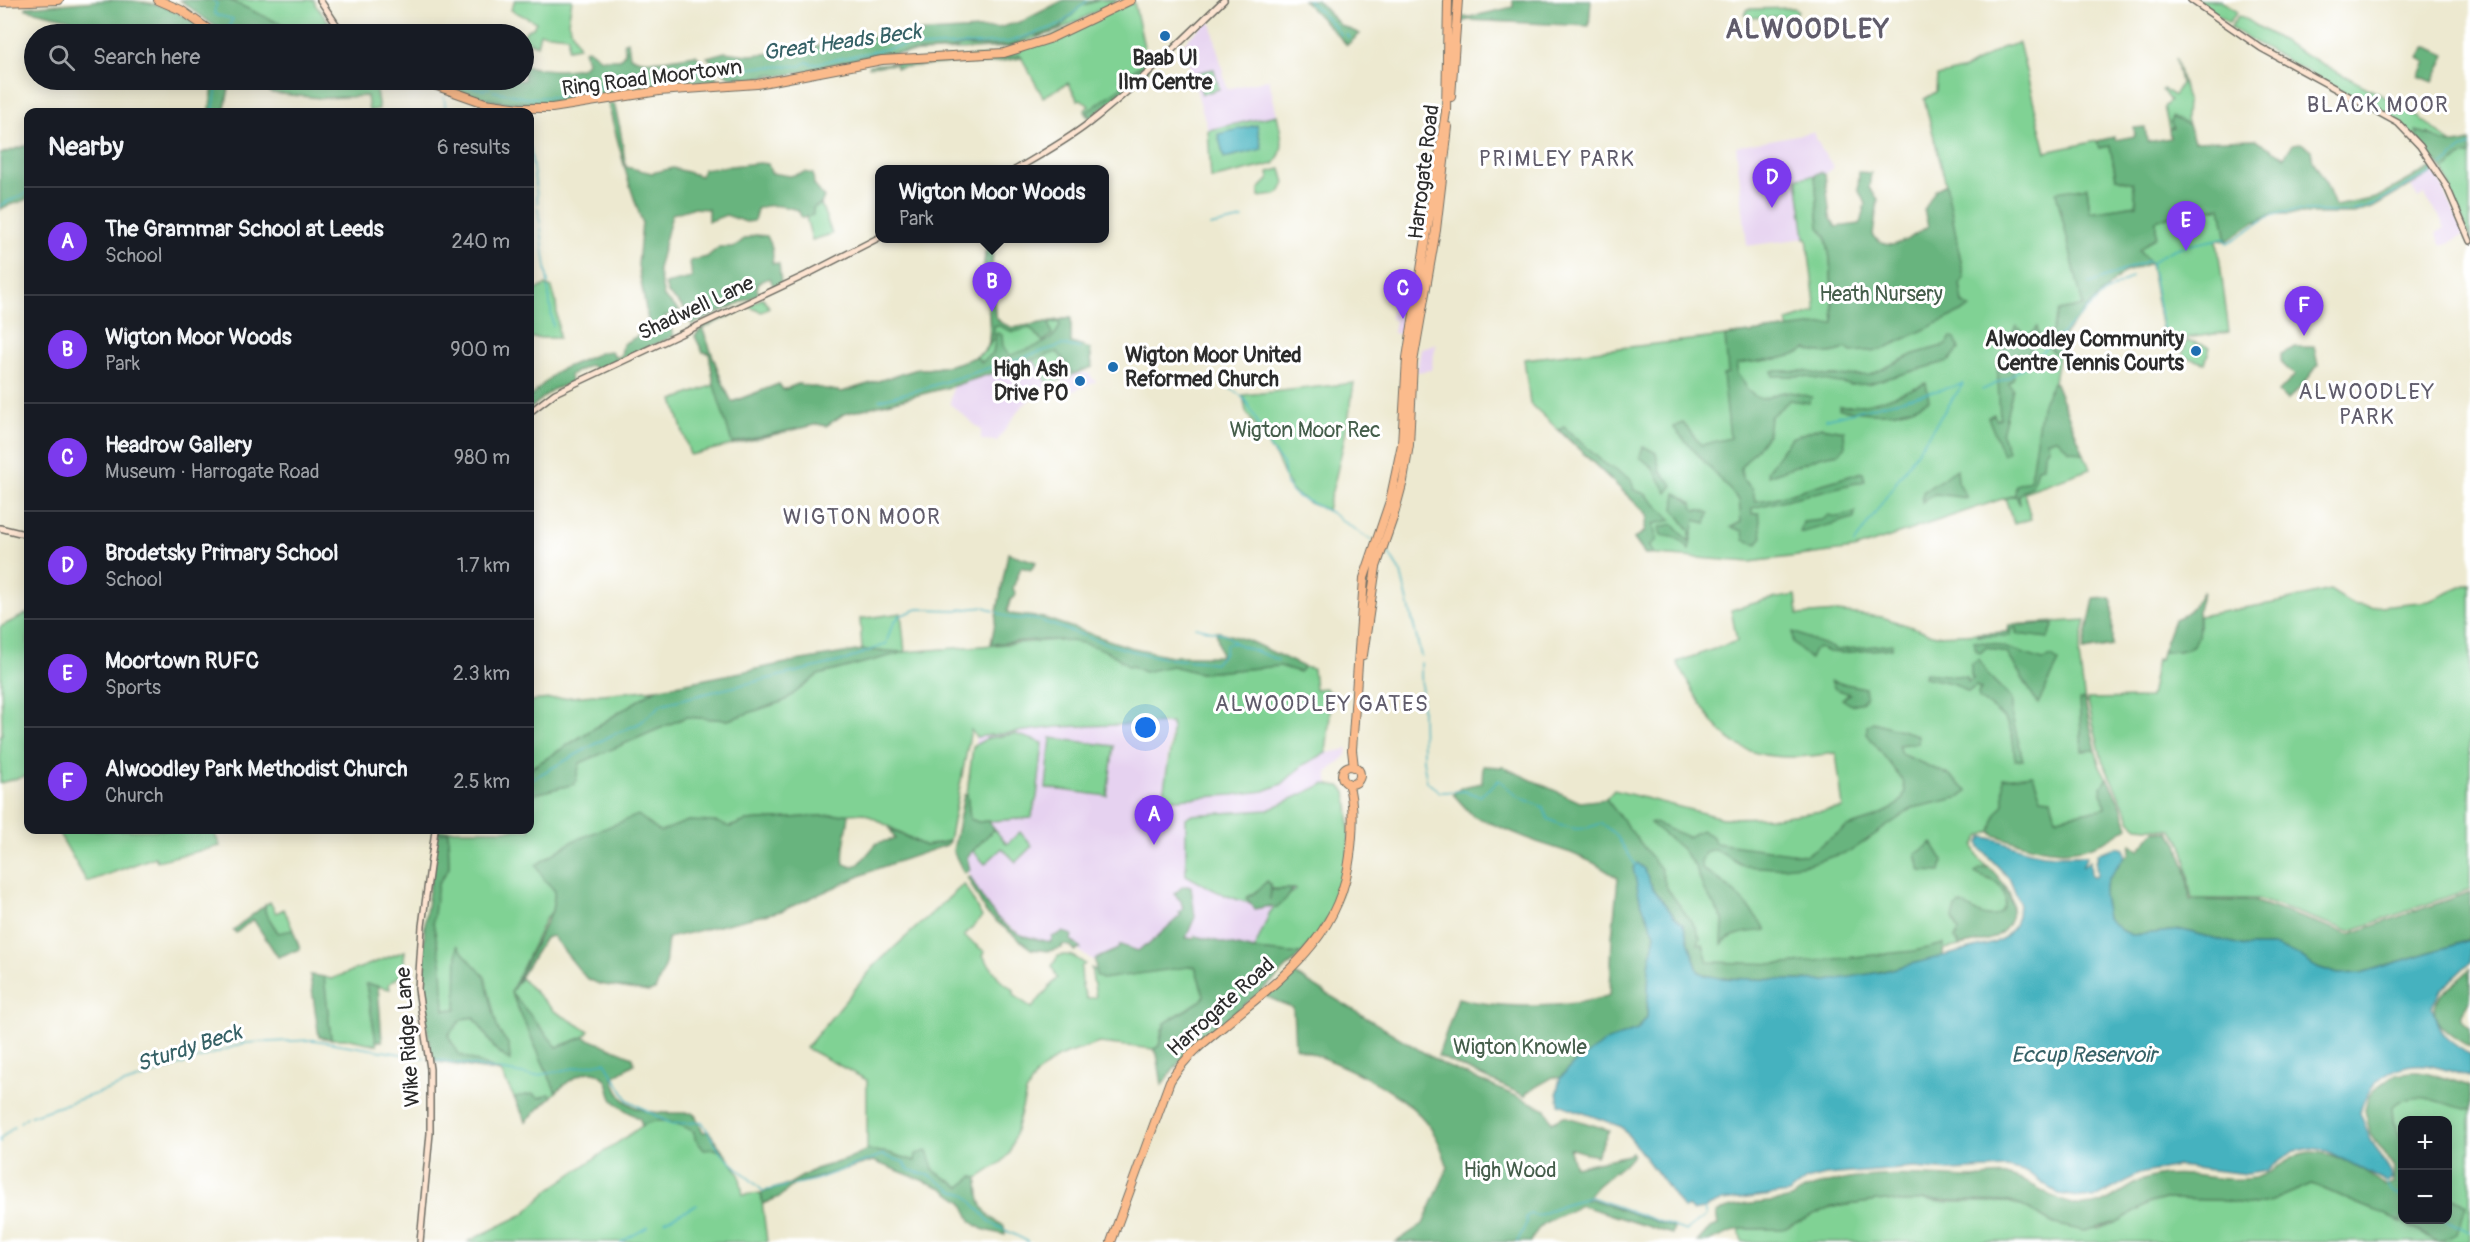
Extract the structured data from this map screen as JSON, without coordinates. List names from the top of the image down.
{
  "streets": {
    "highway": ["Ring Road Moortown", "Harrogate Road"],
    "street": ["Shadwell Lane", "Wike Ridge Lane"]
  },
  "districts": [
    "ALWOODLEY",
    "BLACK MOOR",
    "PRIMLEY PARK",
    "ALWOODLEY PARK",
    "WIGTON MOOR",
    "ALWOODLEY GATES"
  ],
  "water": ["Great Heads Beck", "Sturdy Beck", "Eccup Reservoir"],
  "parks": [
    "Heath Nursery",
    "Wigton Moor Rec",
    "Wigton Knowle",
    "High Wood"
  ],
  "places": [
    "Baab Ul Ilm Centre",
    "Alwoodley Community Centre Tennis Courts",
    "Wigton Moor United Reformed Church",
    "High Ash Drive PO"
  ],
  "page": {
    "search": "Search here",
    "heading": ["Nearby", "6 results"],
    "pins": [
      "D",
      "E",
      "B",
      "C",
      "F",
      "A"
    ],
    "popup": ["Wigton Moor Woods", "Park"],
    "list": [
      {
        "mark": "A",
        "name": "The Grammar School at Leeds",
        "note": "School",
        "value": "240 m"
      },
      {
        "mark": "B",
        "name": "Wigton Moor Woods",
        "note": "Park",
        "value": "900 m"
      },
      {
        "mark": "C",
        "name": "Headrow Gallery",
        "note": "Museum · Harrogate Road",
        "value": "980 m"
      },
      {
        "mark": "D",
        "name": "Brodetsky Primary School",
        "note": "School",
        "value": "1.7 km"
      },
      {
        "mark": "E",
        "name": "Moortown RUFC",
        "note": "Sports",
        "value": "2.3 km"
      },
      {
        "mark": "F",
        "name": "Alwoodley Park Methodist Church",
        "note": "Church",
        "value": "2.5 km"
      }
    ],
    "map_buttons": ["+", "−"]
  }
}
